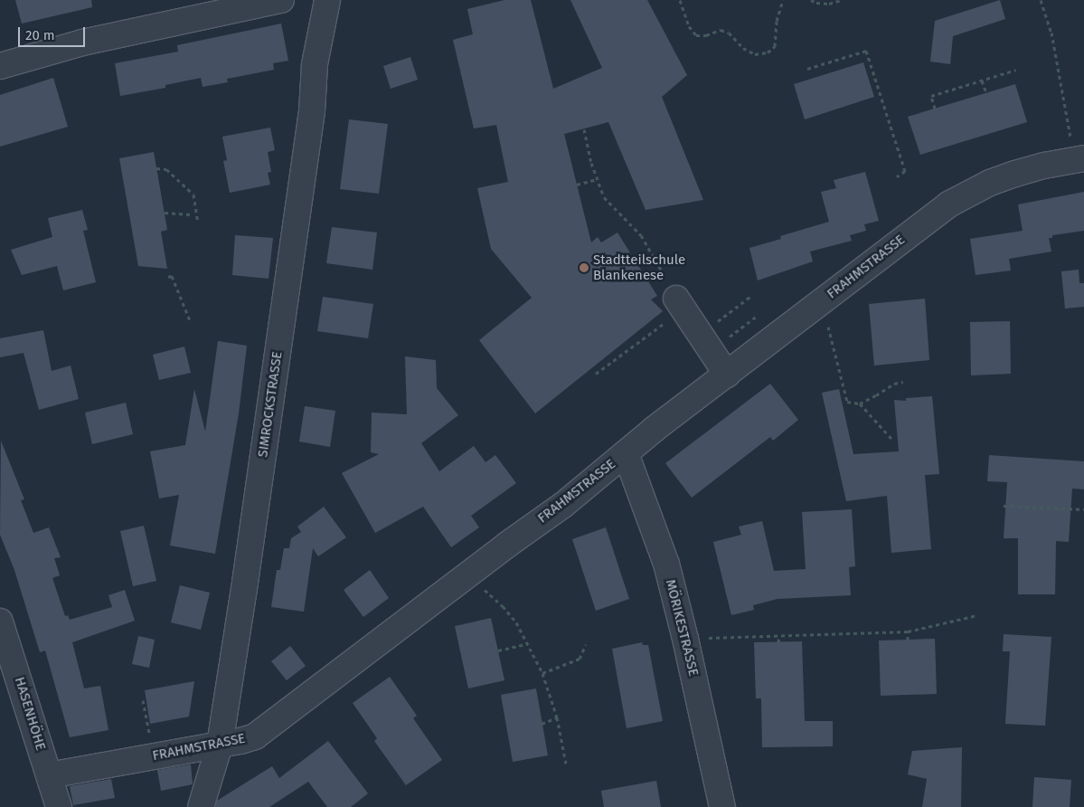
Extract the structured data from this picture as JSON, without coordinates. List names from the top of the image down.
{
  "streets": {
    "street": [
      "FRAHMSTRASSE",
      "SIMROCKSTRASSE",
      "MÖRIKESTRASSE",
      "HASENHÖHE"
    ]
  },
  "crossings": [
    ["FRAHMSTRASSE", "SIMROCKSTRASSE"],
    ["FRAHMSTRASSE", "MÖRIKESTRASSE"],
    ["FRAHMSTRASSE", "HASENHÖHE"]
  ],
  "places": ["Stadtteilschule Blankenese"],
  "scale_bar": "20 m"
}
